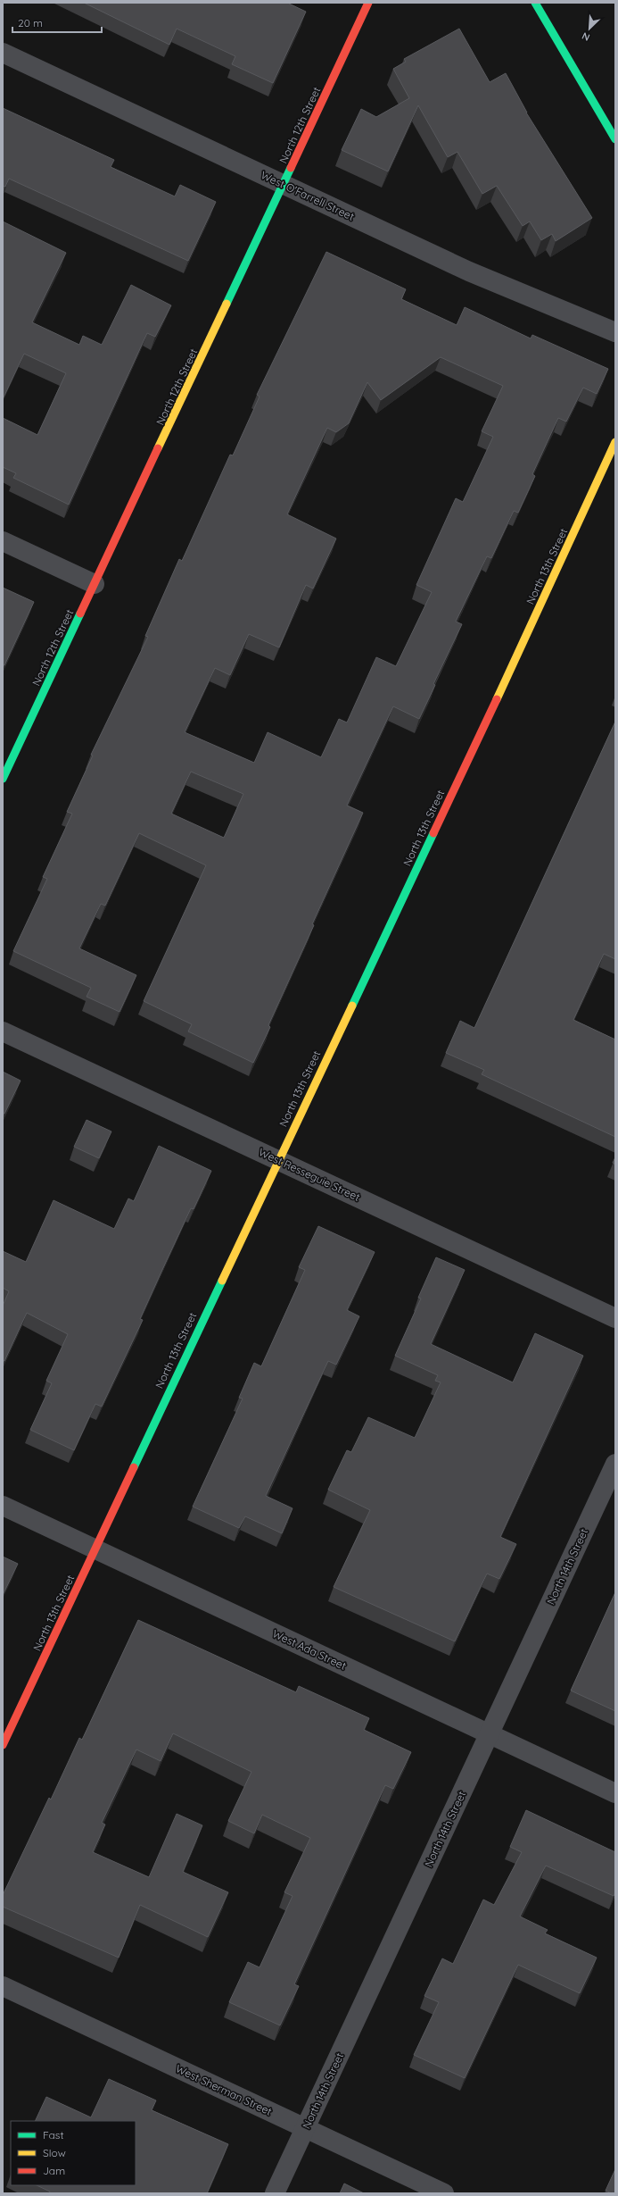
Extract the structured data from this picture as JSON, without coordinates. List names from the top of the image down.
{
  "streets": {
    "street": [
      "North 12th Street",
      "West O'Farrell Street",
      "North 13th Street",
      "West Resseguie Street",
      "North 14th Street",
      "West Ada Street",
      "West Sherman Street"
    ]
  },
  "crossings": [
    ["North 12th Street", "West O'Farrell Street"],
    ["North 13th Street", "West Resseguie Street"],
    ["North 13th Street", "West Ada Street"],
    ["North 14th Street", "West Ada Street"],
    ["North 14th Street", "West Sherman Street"]
  ],
  "legend": ["Fast", "Slow", "Jam"],
  "scale_bar": "20 m",
  "north": "bottom left"
}
